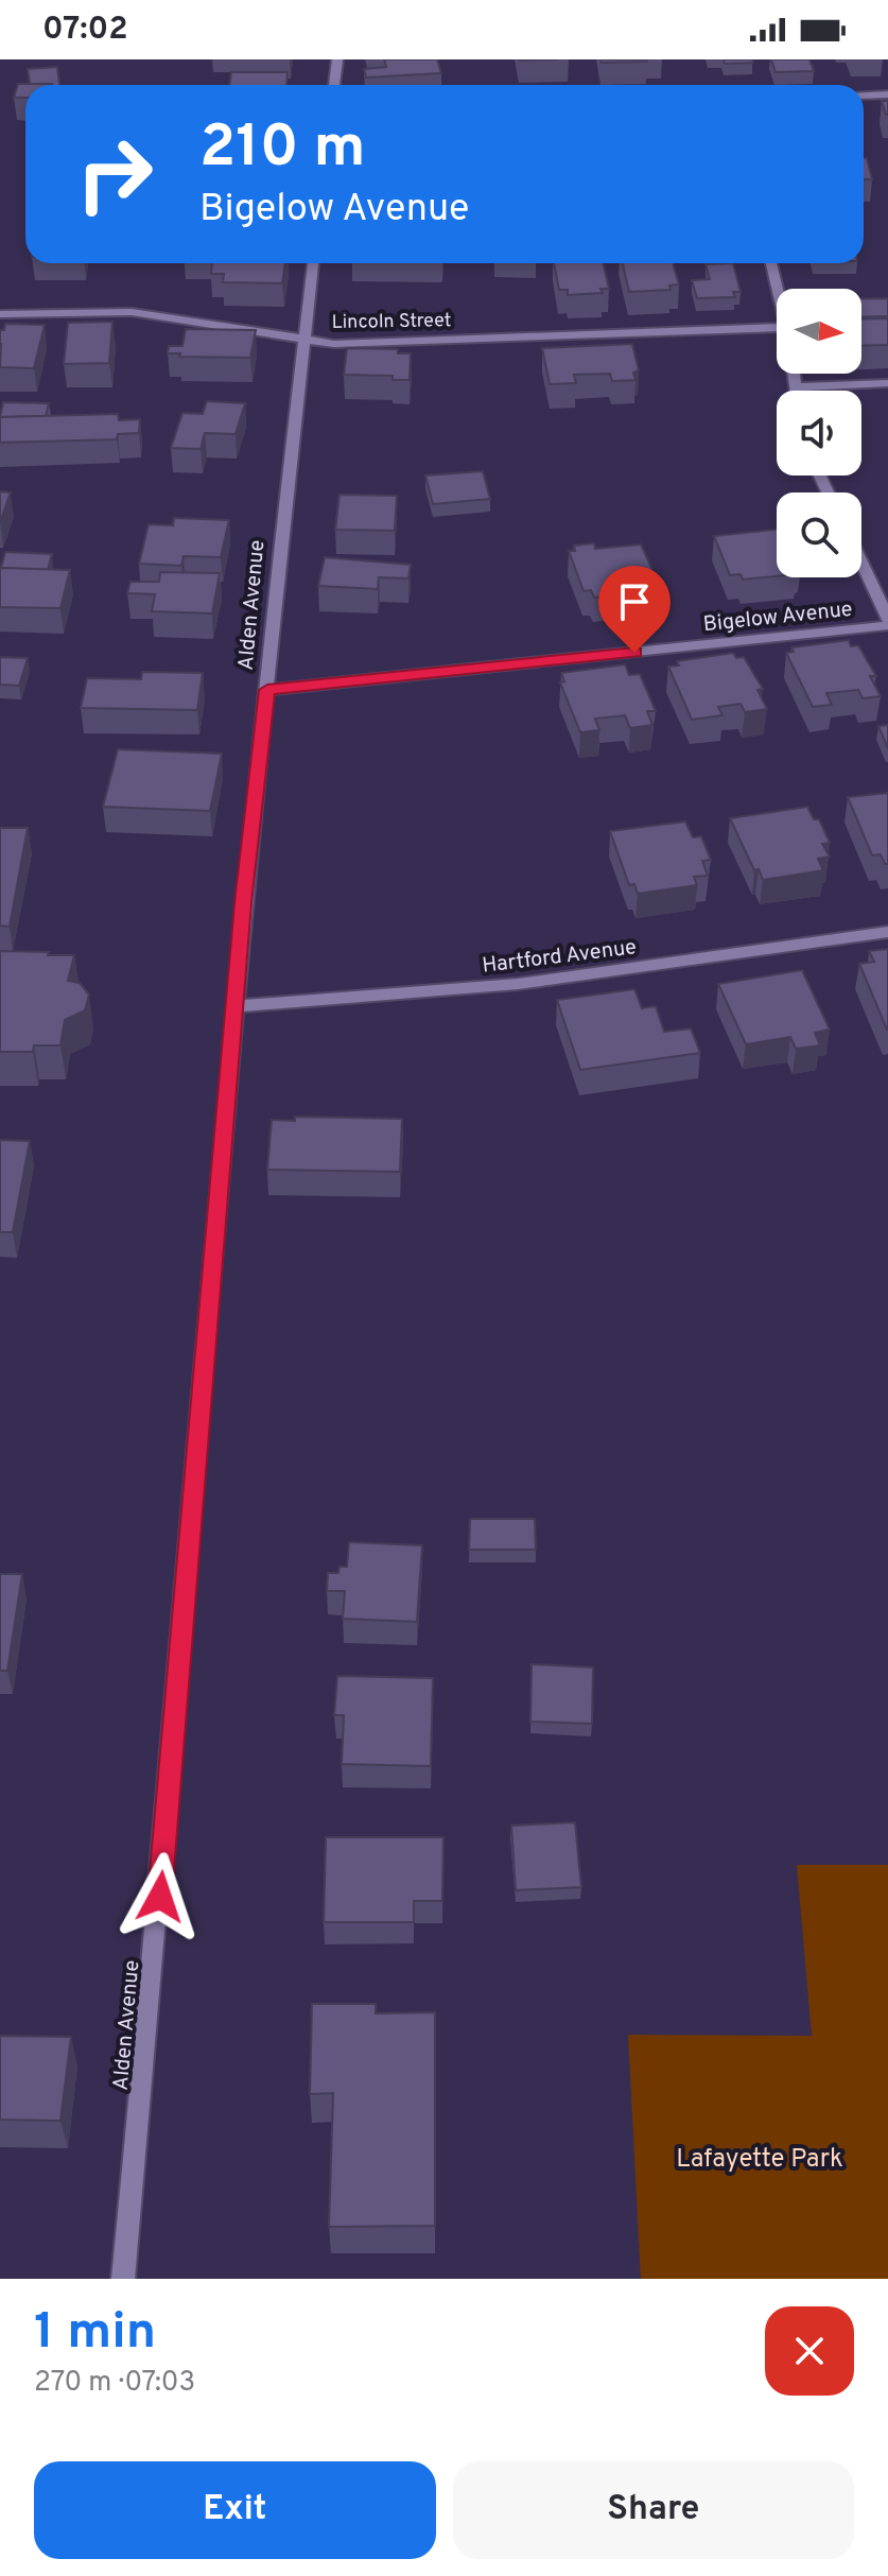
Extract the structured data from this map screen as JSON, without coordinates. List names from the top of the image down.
{
  "streets": {
    "street": [
      "Lincoln Street",
      "Alden Avenue",
      "Bigelow Avenue",
      "Hartford Avenue"
    ]
  },
  "crossings": [
    ["Lincoln Street", "Alden Avenue"],
    ["Alden Avenue", "Bigelow Avenue"],
    ["Alden Avenue", "Hartford Avenue"]
  ],
  "parks": ["Lafayette Park"],
  "north": "right",
  "page": {
    "status": "07:02",
    "turn": ["210 m", "Bigelow Avenue"],
    "heading": ["1 min", "270 m · 07:03"],
    "buttons": ["Exit", "Share"]
  }
}
